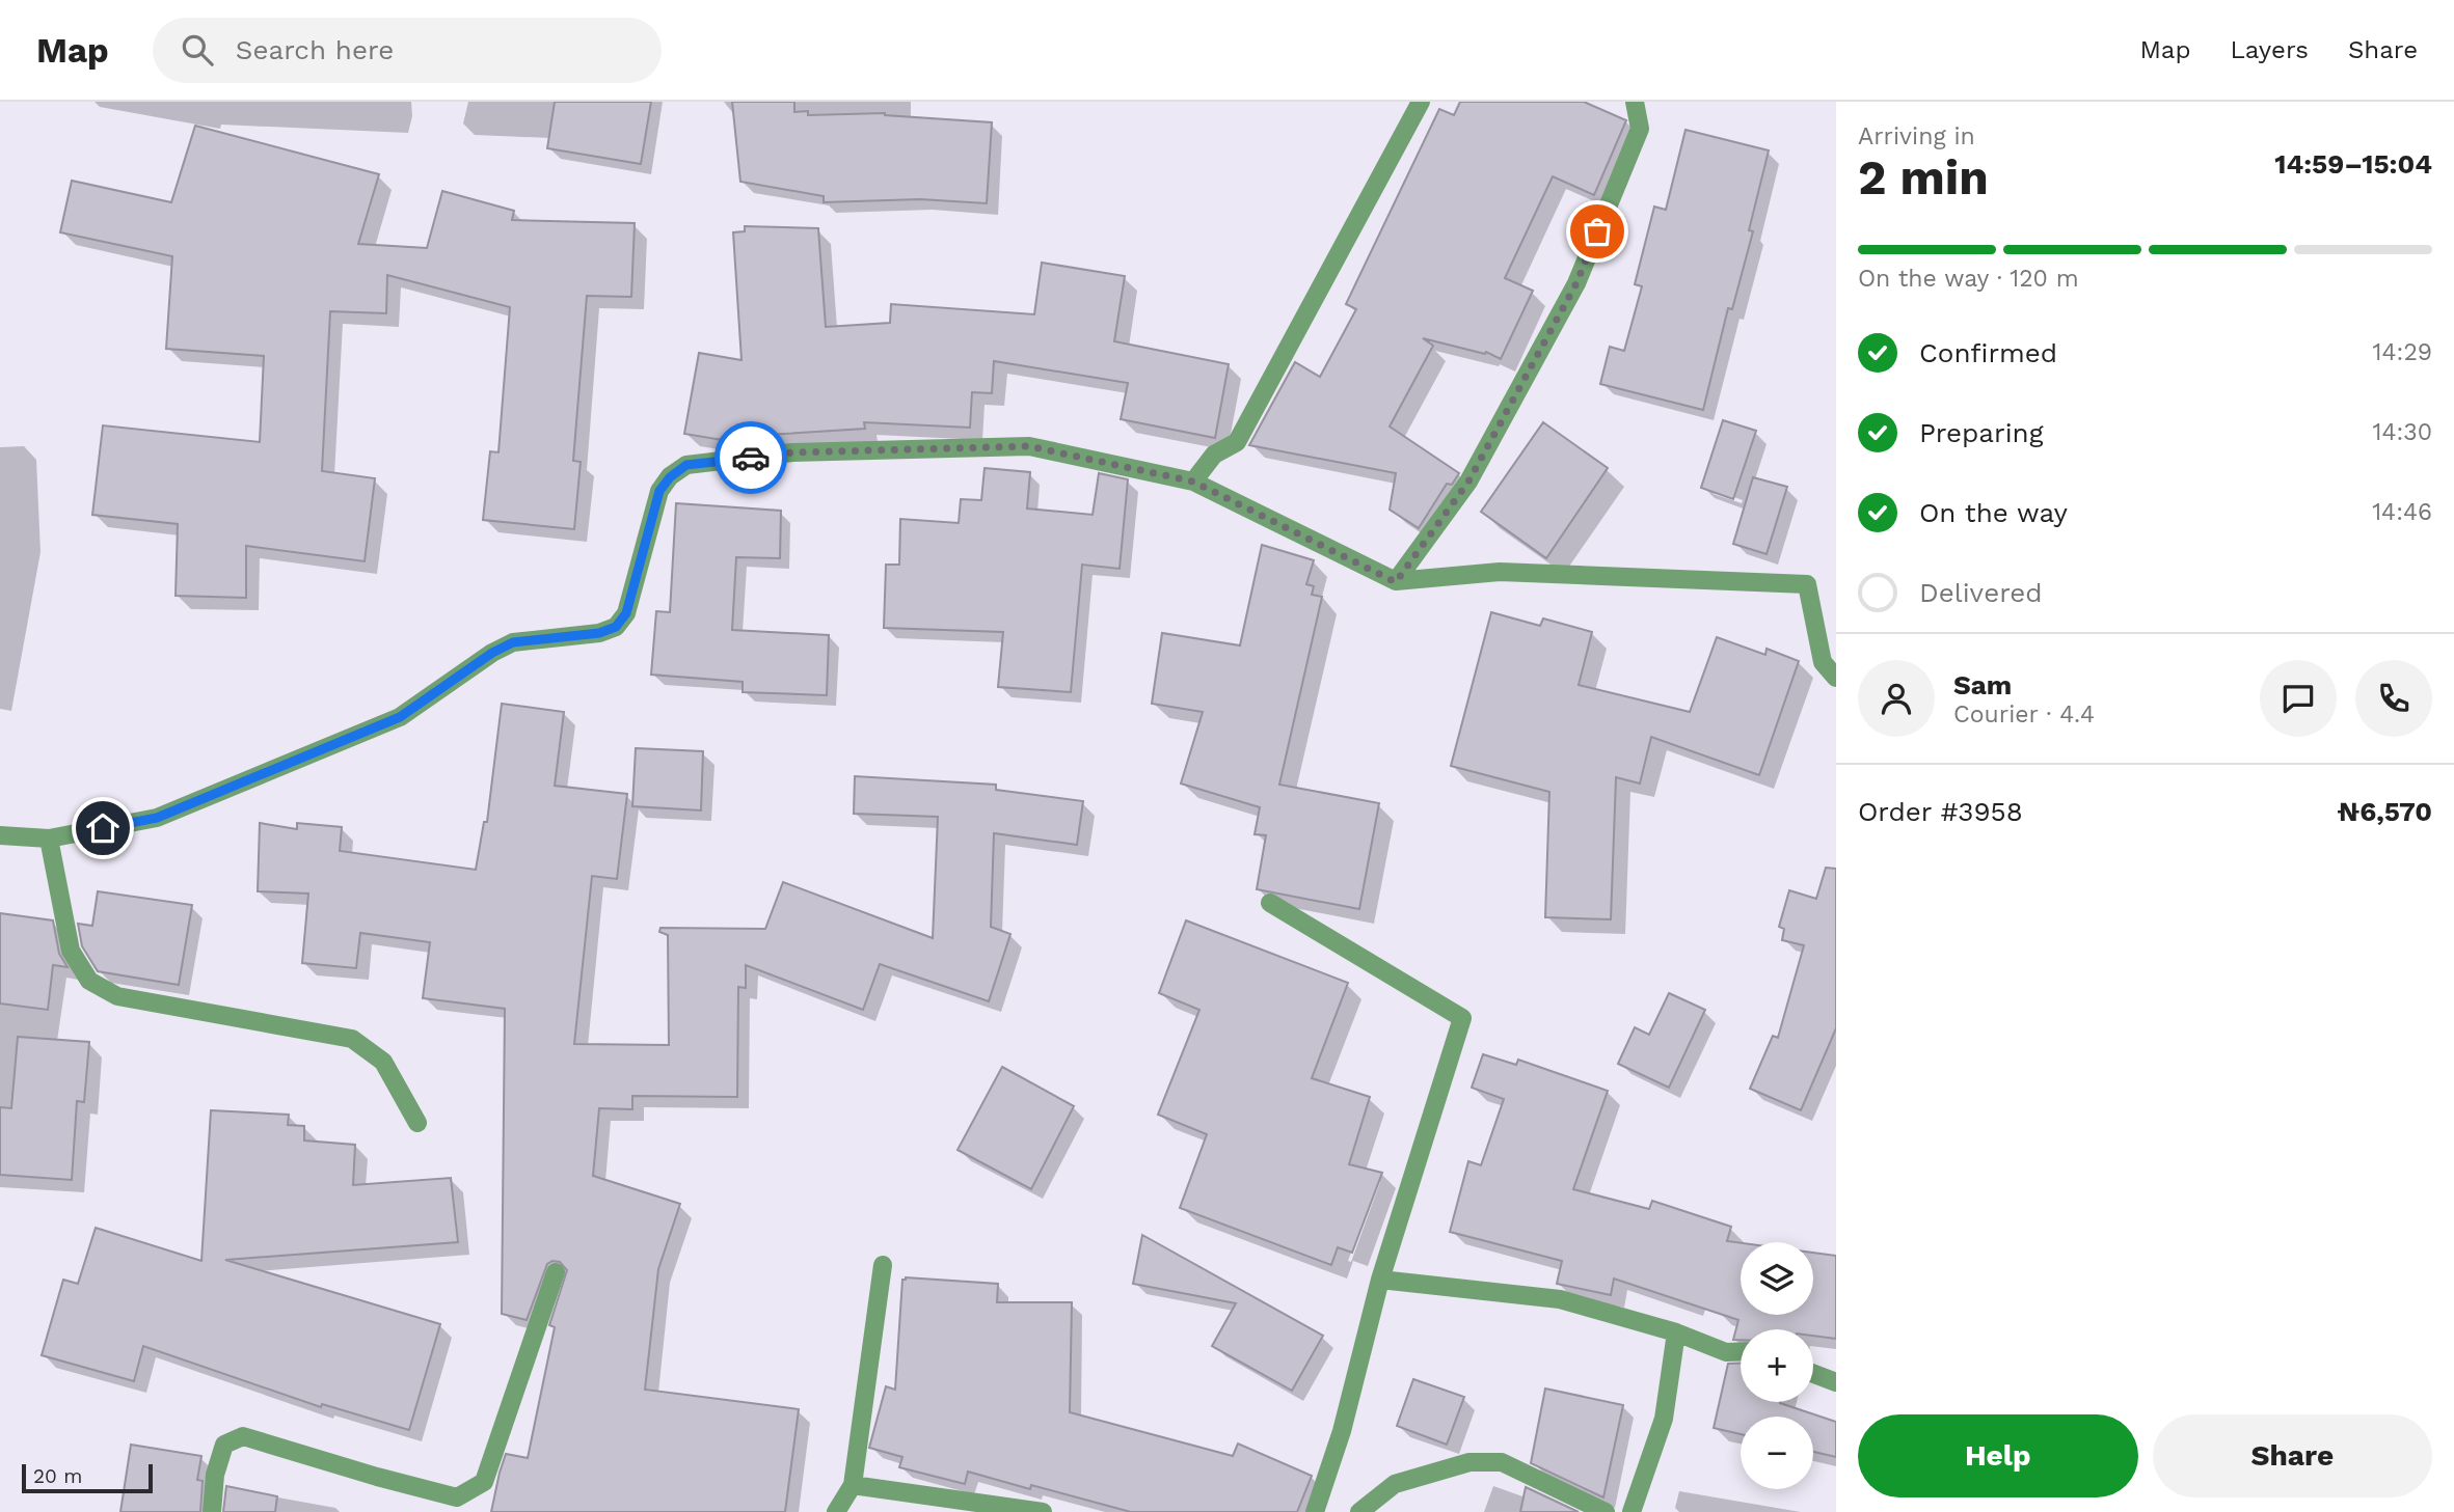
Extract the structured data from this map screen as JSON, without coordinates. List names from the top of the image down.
{
  "scale_bar": "20 m",
  "page": {
    "header": "Map",
    "search": "Search here",
    "nav": ["Map", "Layers", "Share"],
    "heading": ["2 min", "Arriving in", "14:59–15:04"],
    "panel": [
      "Sam",
      "Courier · 4.4",
      "Order #3958",
      "₦6,570"
    ],
    "bar": "On the way · 120 m",
    "list": [
      ["Confirmed", "14:29"],
      ["Preparing", "14:30"],
      ["On the way", "14:46"],
      "Delivered"
    ],
    "map_buttons": ["+", "−"],
    "buttons": ["Help", "Share"],
    "scale": "20 m"
  }
}
